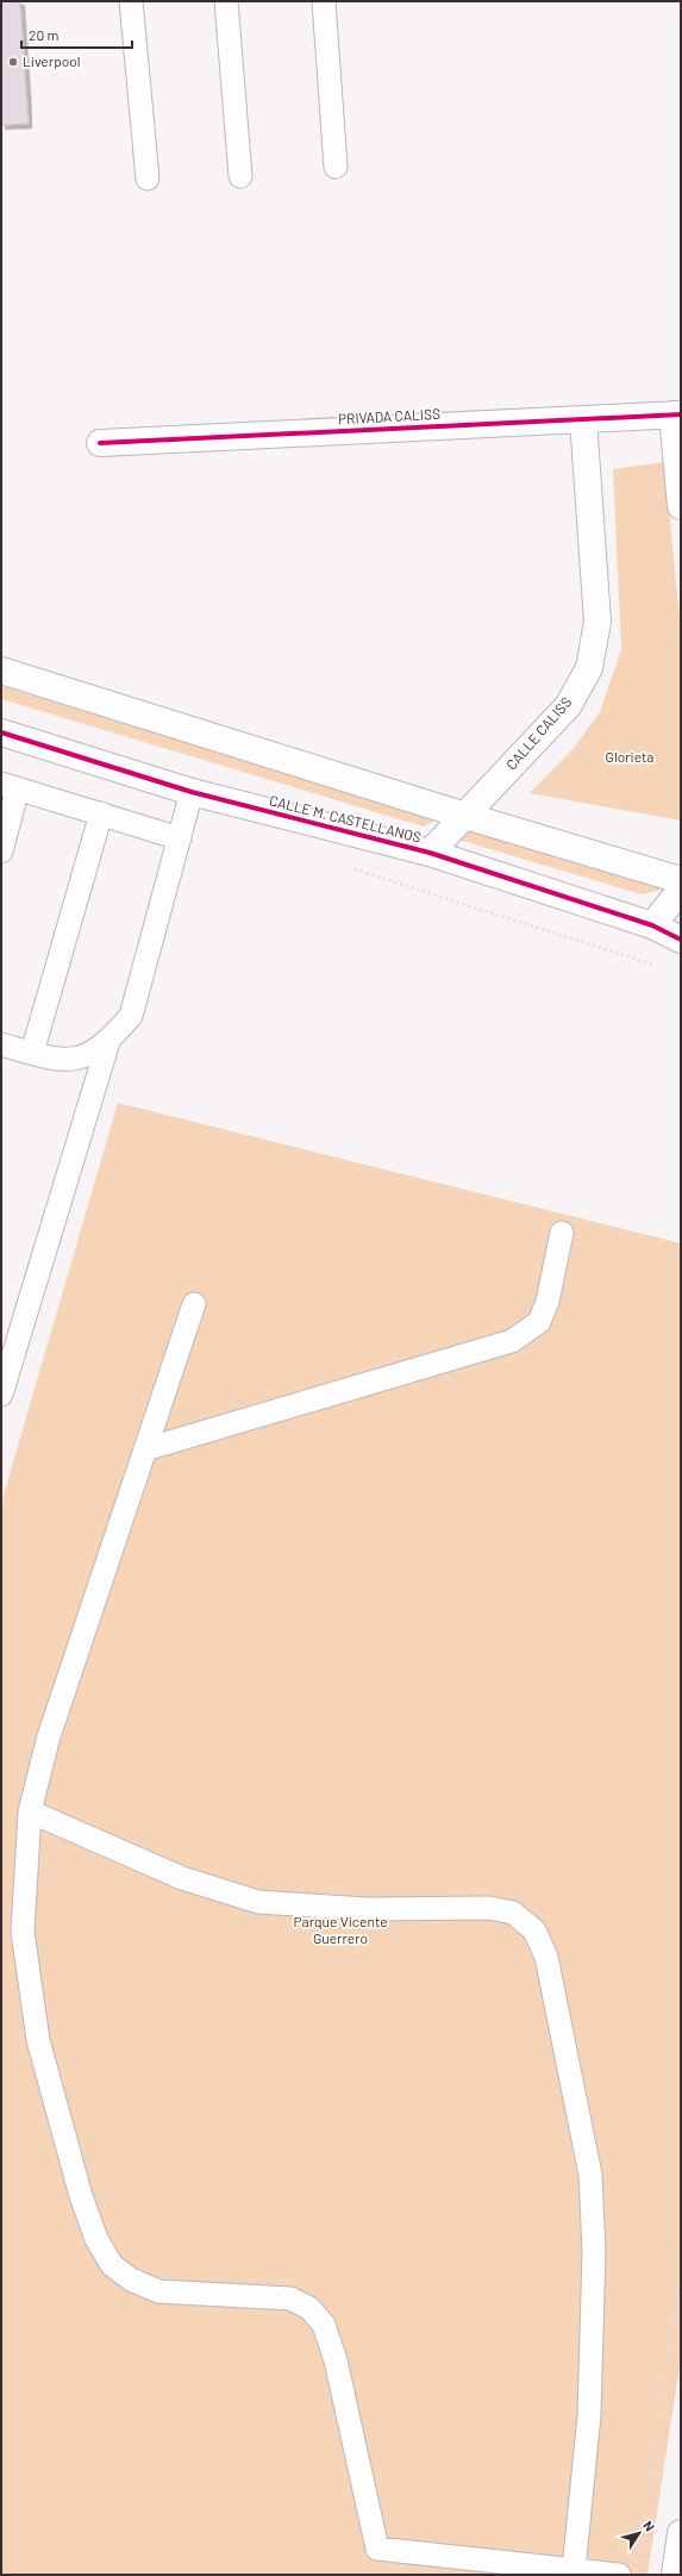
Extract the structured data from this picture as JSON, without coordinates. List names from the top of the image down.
{
  "streets": {
    "street": ["PRIVADA CALISS", "CALLE CALISS", "CALLE M. CASTELLANOS"]
  },
  "crossings": [
    ["PRIVADA CALISS", "CALLE CALISS"],
    ["CALLE CALISS", "CALLE M. CASTELLANOS"]
  ],
  "parks": ["Glorieta", "Parque Vicente Guerrero"],
  "places": ["Liverpool"],
  "scale_bar": "20 m",
  "north": "top right"
}
